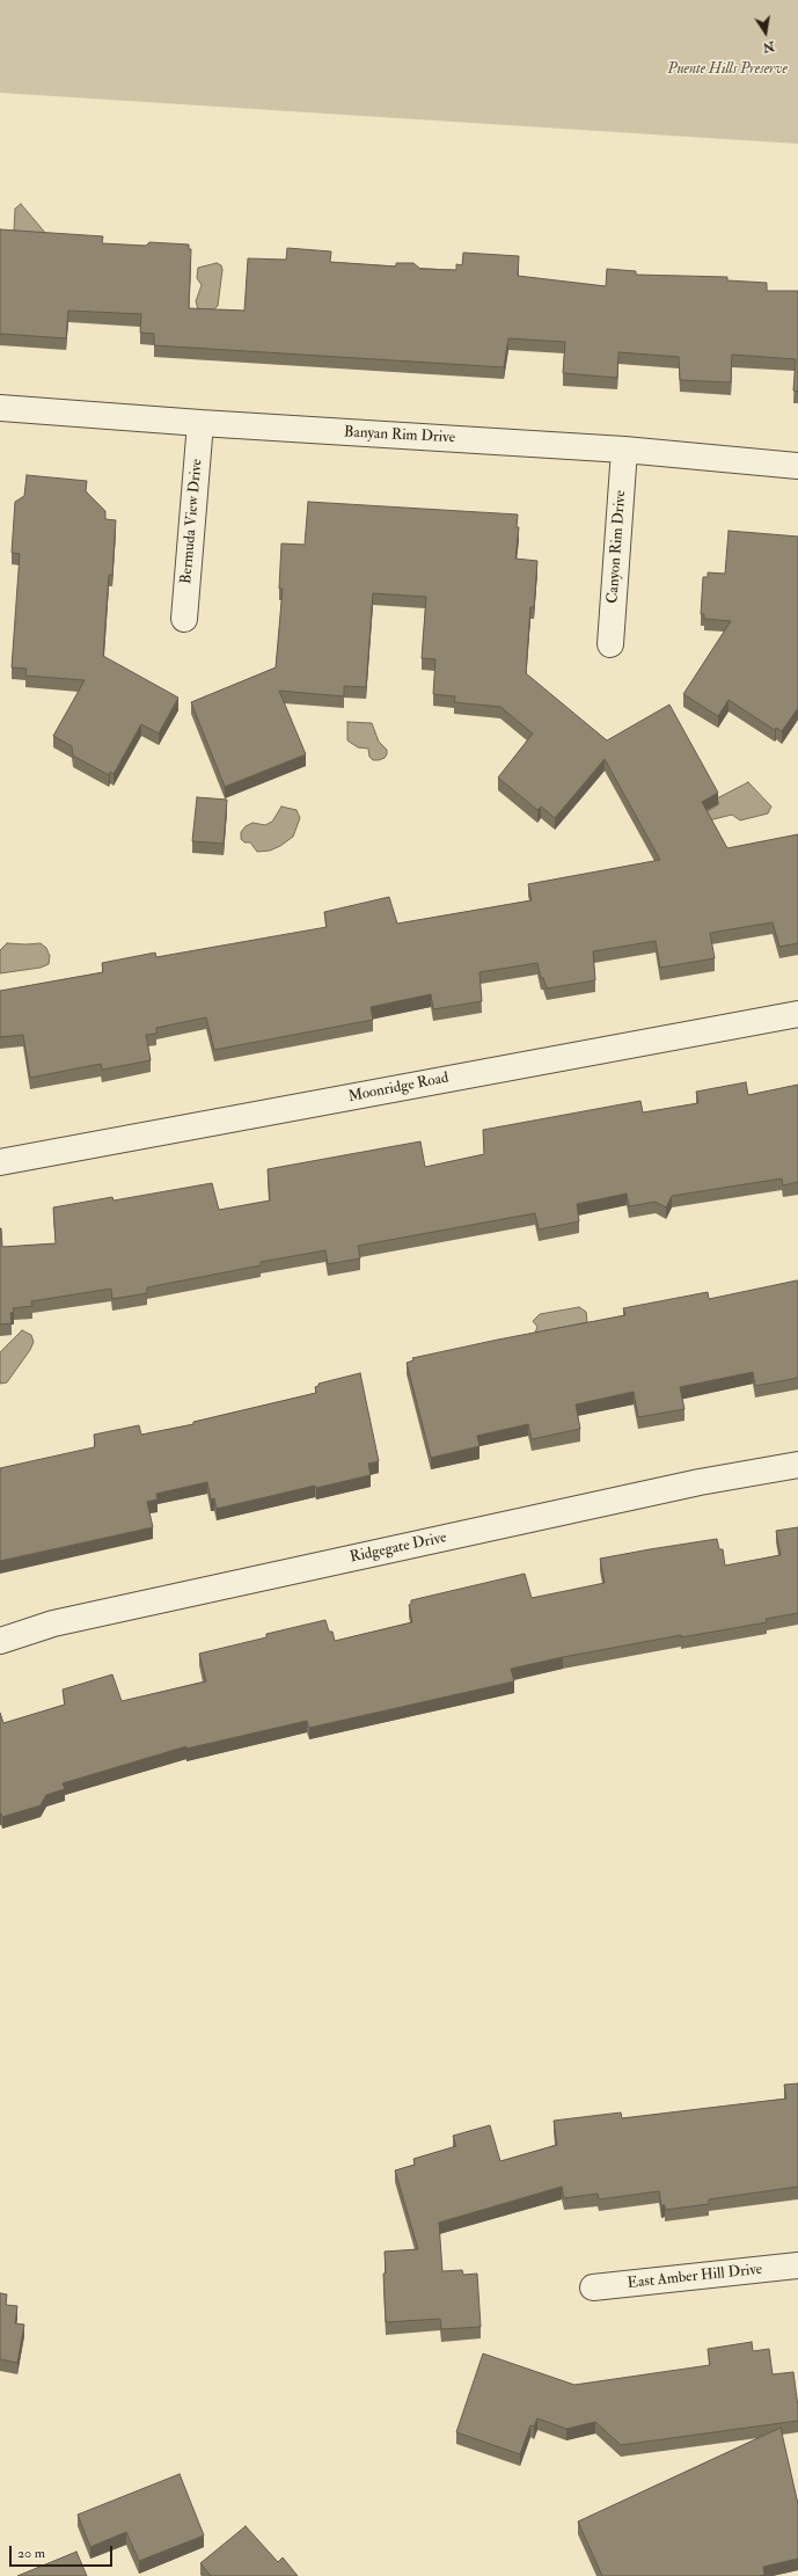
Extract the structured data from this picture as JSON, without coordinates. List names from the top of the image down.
{
  "streets": {
    "street": [
      "Banyan Rim Drive",
      "Bermuda View Drive",
      "Canyon Rim Drive",
      "Moonridge Road",
      "Ridgegate Drive",
      "East Amber Hill Drive"
    ]
  },
  "crossings": [
    ["Banyan Rim Drive", "Bermuda View Drive"],
    ["Banyan Rim Drive", "Canyon Rim Drive"]
  ],
  "parks": ["Puente Hills Preserve"],
  "scale_bar": "20 m",
  "north": "bottom"
}
